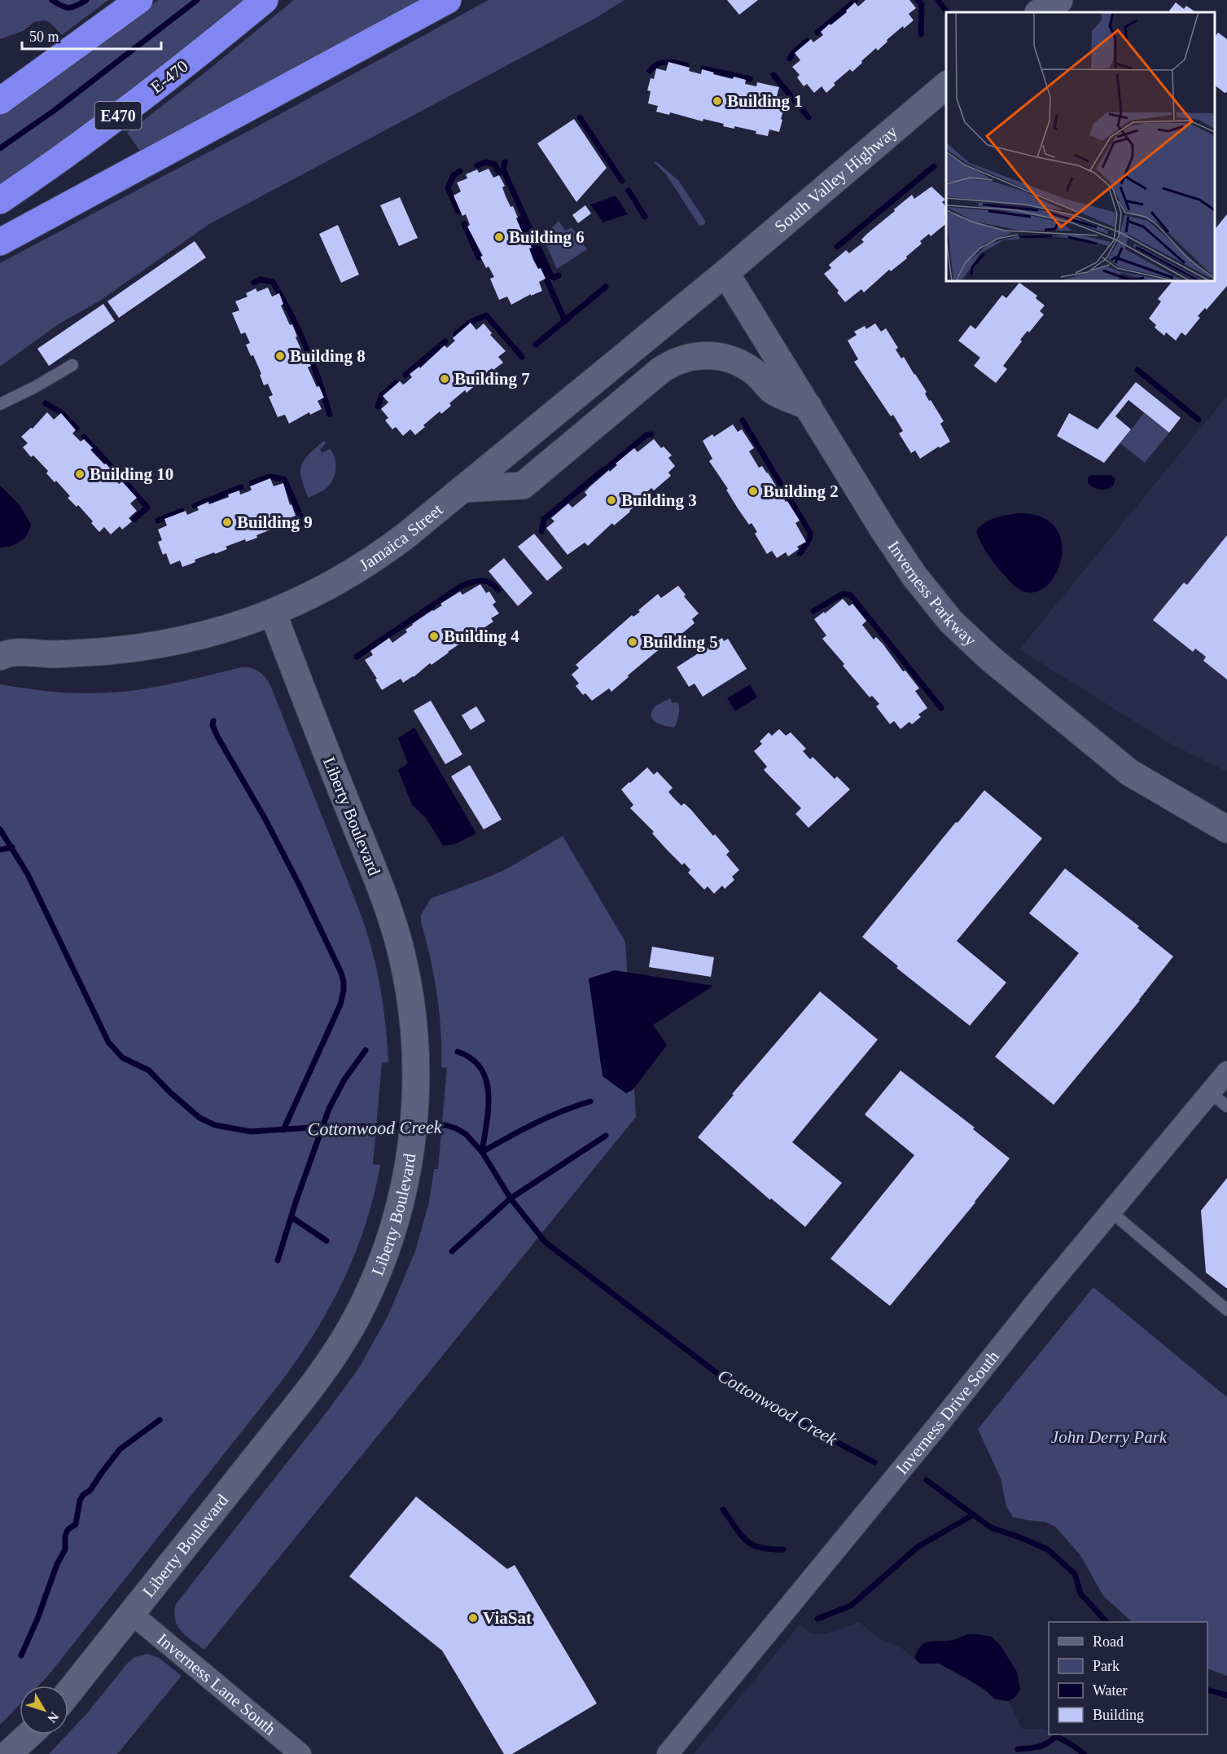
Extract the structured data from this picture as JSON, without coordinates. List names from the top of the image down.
{
  "streets": {
    "highway": ["E-470", "E470"],
    "main road": [
      "South Valley Highway",
      "Jamaica Street",
      "Inverness Parkway",
      "Liberty Boulevard"
    ],
    "street": ["Inverness Drive South", "Inverness Lane South"]
  },
  "crossings": [
    ["South Valley Highway", "Jamaica Street"],
    ["South Valley Highway", "Inverness Parkway"],
    ["Jamaica Street", "Inverness Parkway"],
    ["Jamaica Street", "Liberty Boulevard"],
    ["Liberty Boulevard", "Inverness Lane South"]
  ],
  "water": ["Cottonwood Creek"],
  "parks": ["John Derry Park"],
  "places": [
    "Building 1",
    "Building 6",
    "Building 8",
    "Building 7",
    "Building 10",
    "Building 2",
    "Building 3",
    "Building 9",
    "Building 4",
    "Building 5",
    "ViaSat"
  ],
  "legend": [
    "Road",
    "Park",
    "Water",
    "Building"
  ],
  "scale_bar": "50 m",
  "north": "bottom right"
}
